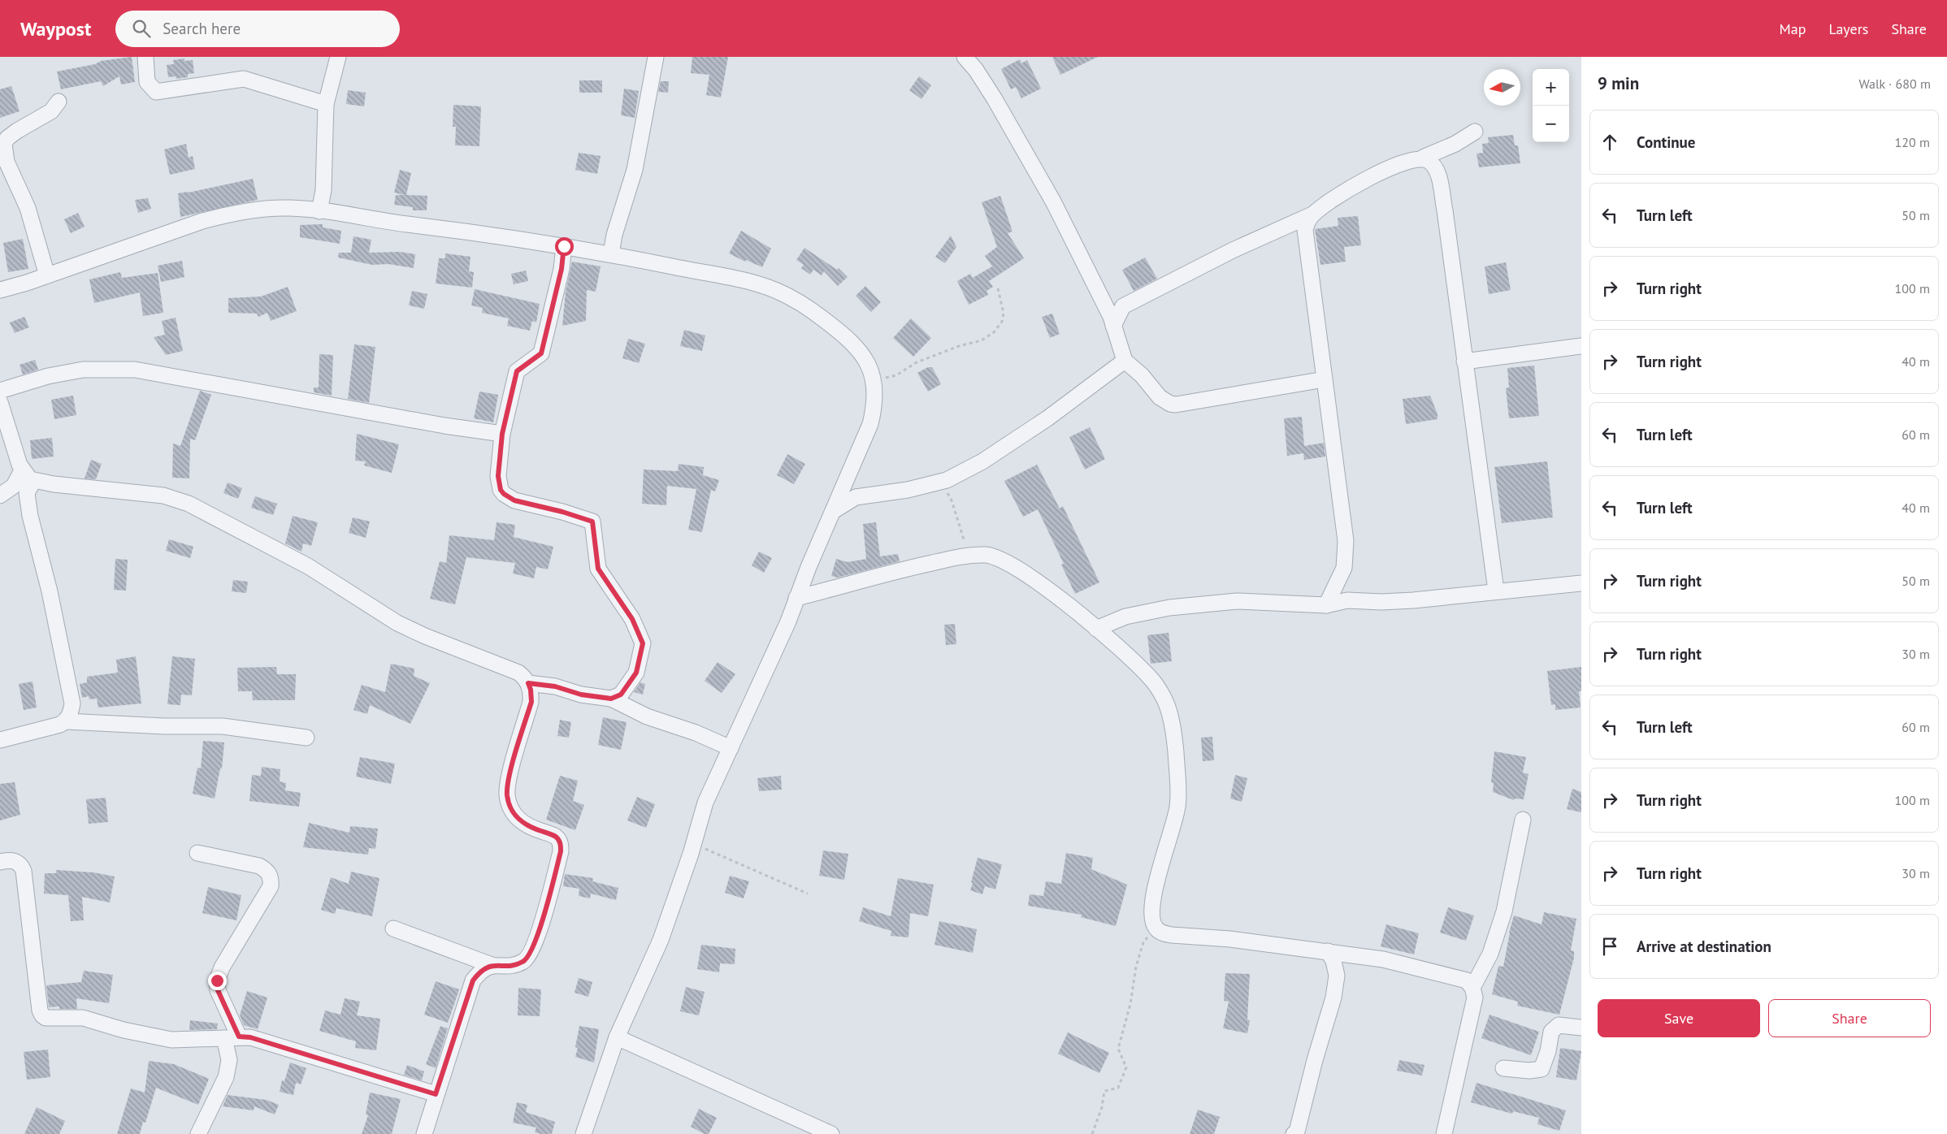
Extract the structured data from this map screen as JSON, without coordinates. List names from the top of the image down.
{
  "north": "left",
  "page": {
    "header": "Waypost",
    "search": "Search here",
    "nav": ["Map", "Layers", "Share"],
    "heading": ["9 min", "Walk · 680 m"],
    "map_buttons": ["+", "−"],
    "list": [
      ["Continue", "120 m"],
      ["Turn left", "50 m"],
      ["Turn right", "100 m"],
      ["Turn right", "40 m"],
      ["Turn left", "60 m"],
      ["Turn left", "40 m"],
      ["Turn right", "50 m"],
      ["Turn right", "30 m"],
      ["Turn left", "60 m"],
      ["Turn right", "100 m"],
      ["Turn right", "30 m"],
      "Arrive at destination"
    ],
    "buttons": ["Save", "Share"]
  }
}
